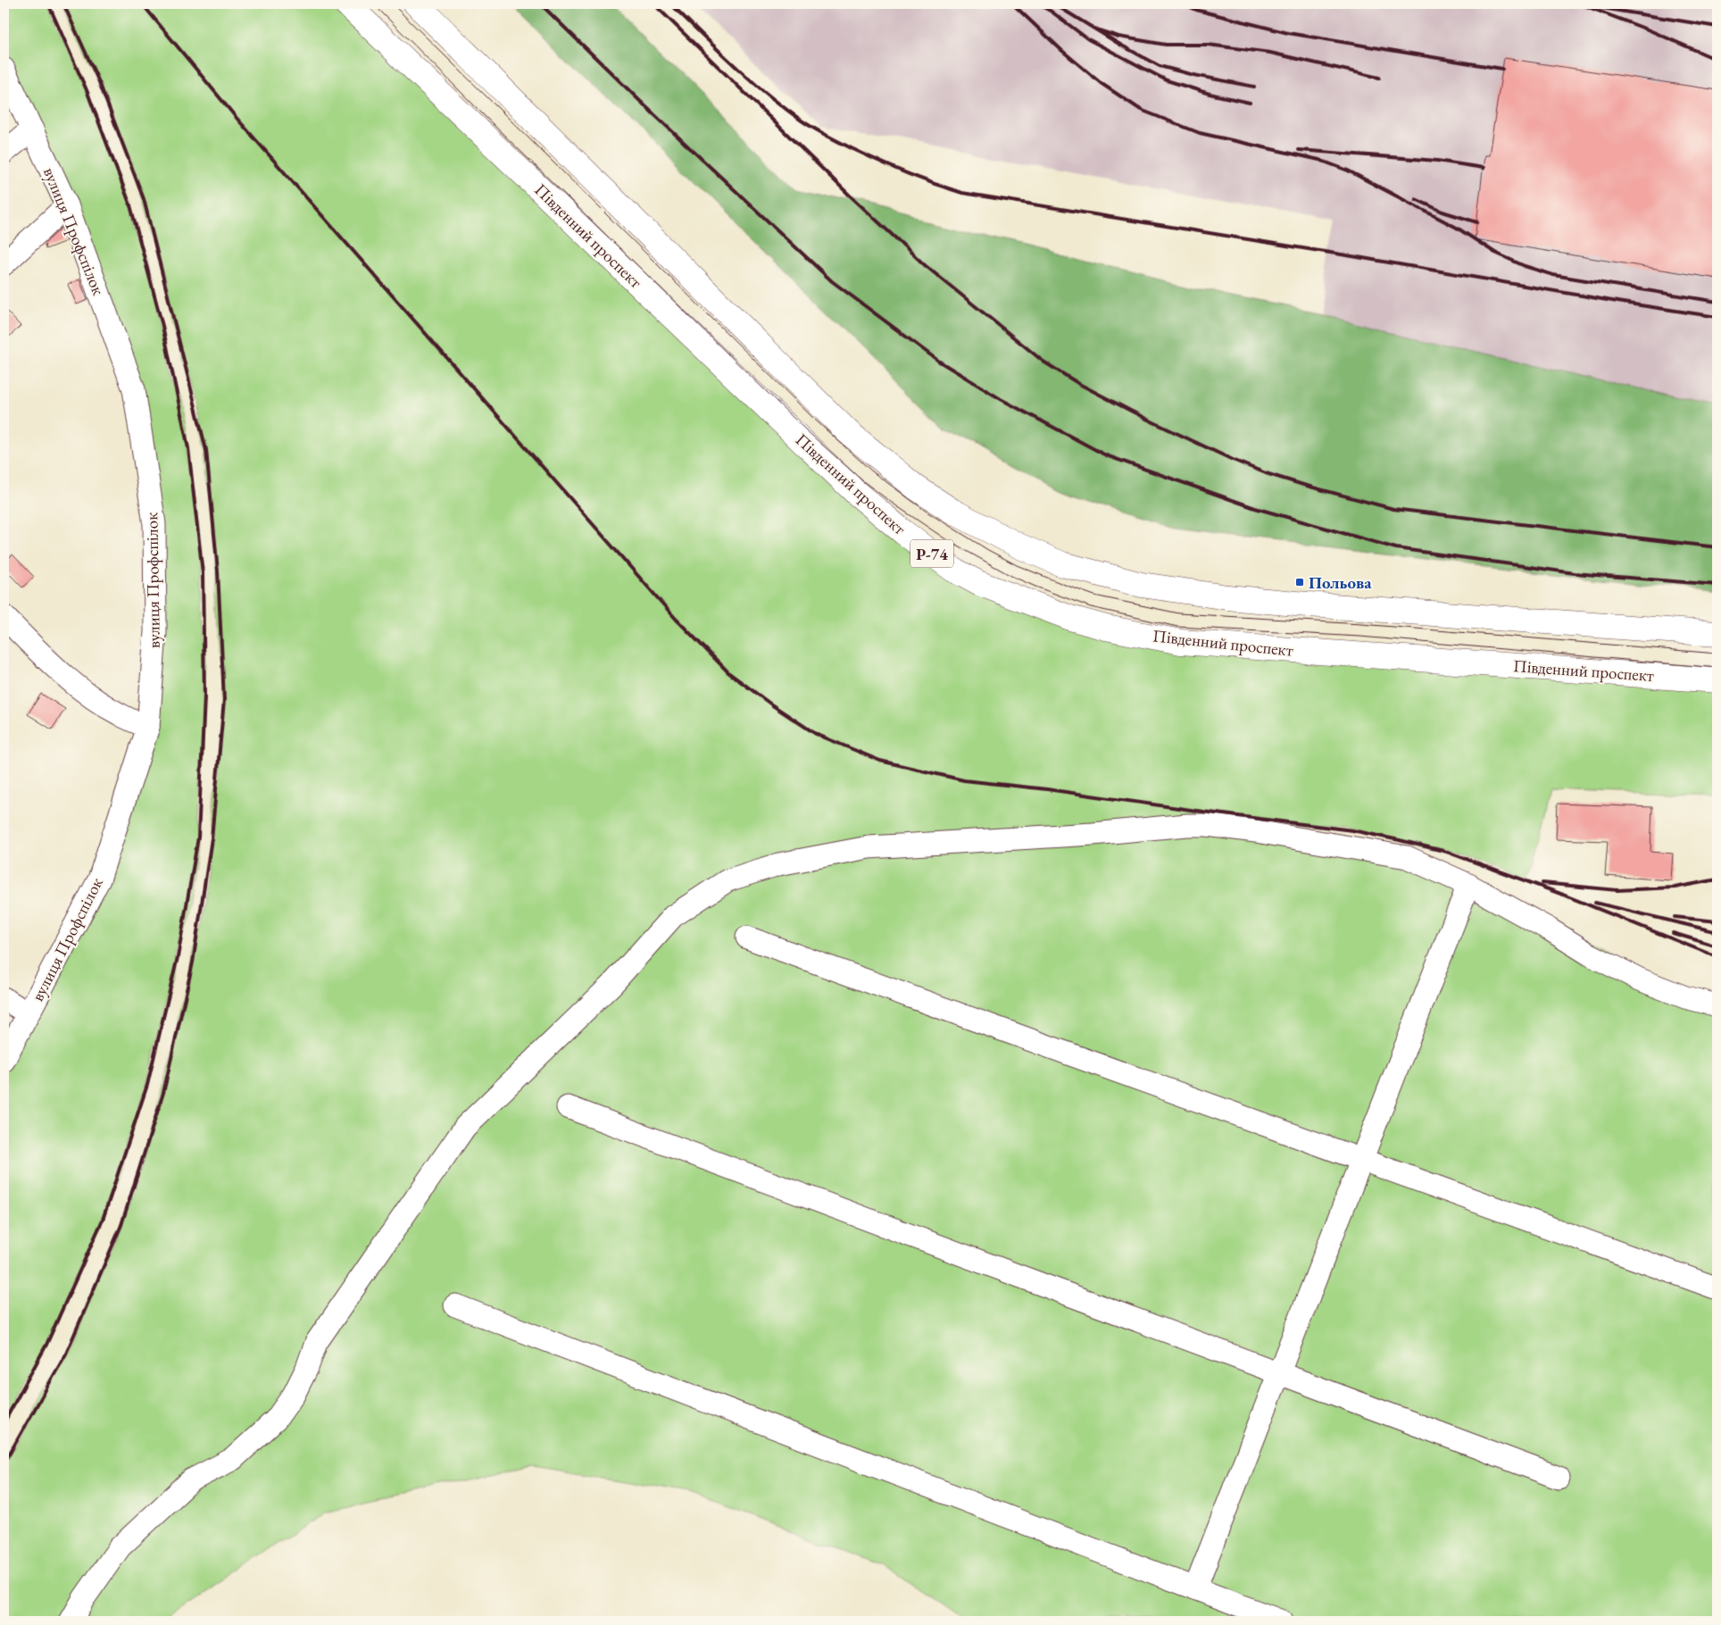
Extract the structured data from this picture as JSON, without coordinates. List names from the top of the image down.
{
  "streets": {
    "main road": ["Південний проспект", "Р-74"],
    "street": ["вулиця Профспілок"]
  },
  "places": {
    "transit": ["Польова"]
  }
}
